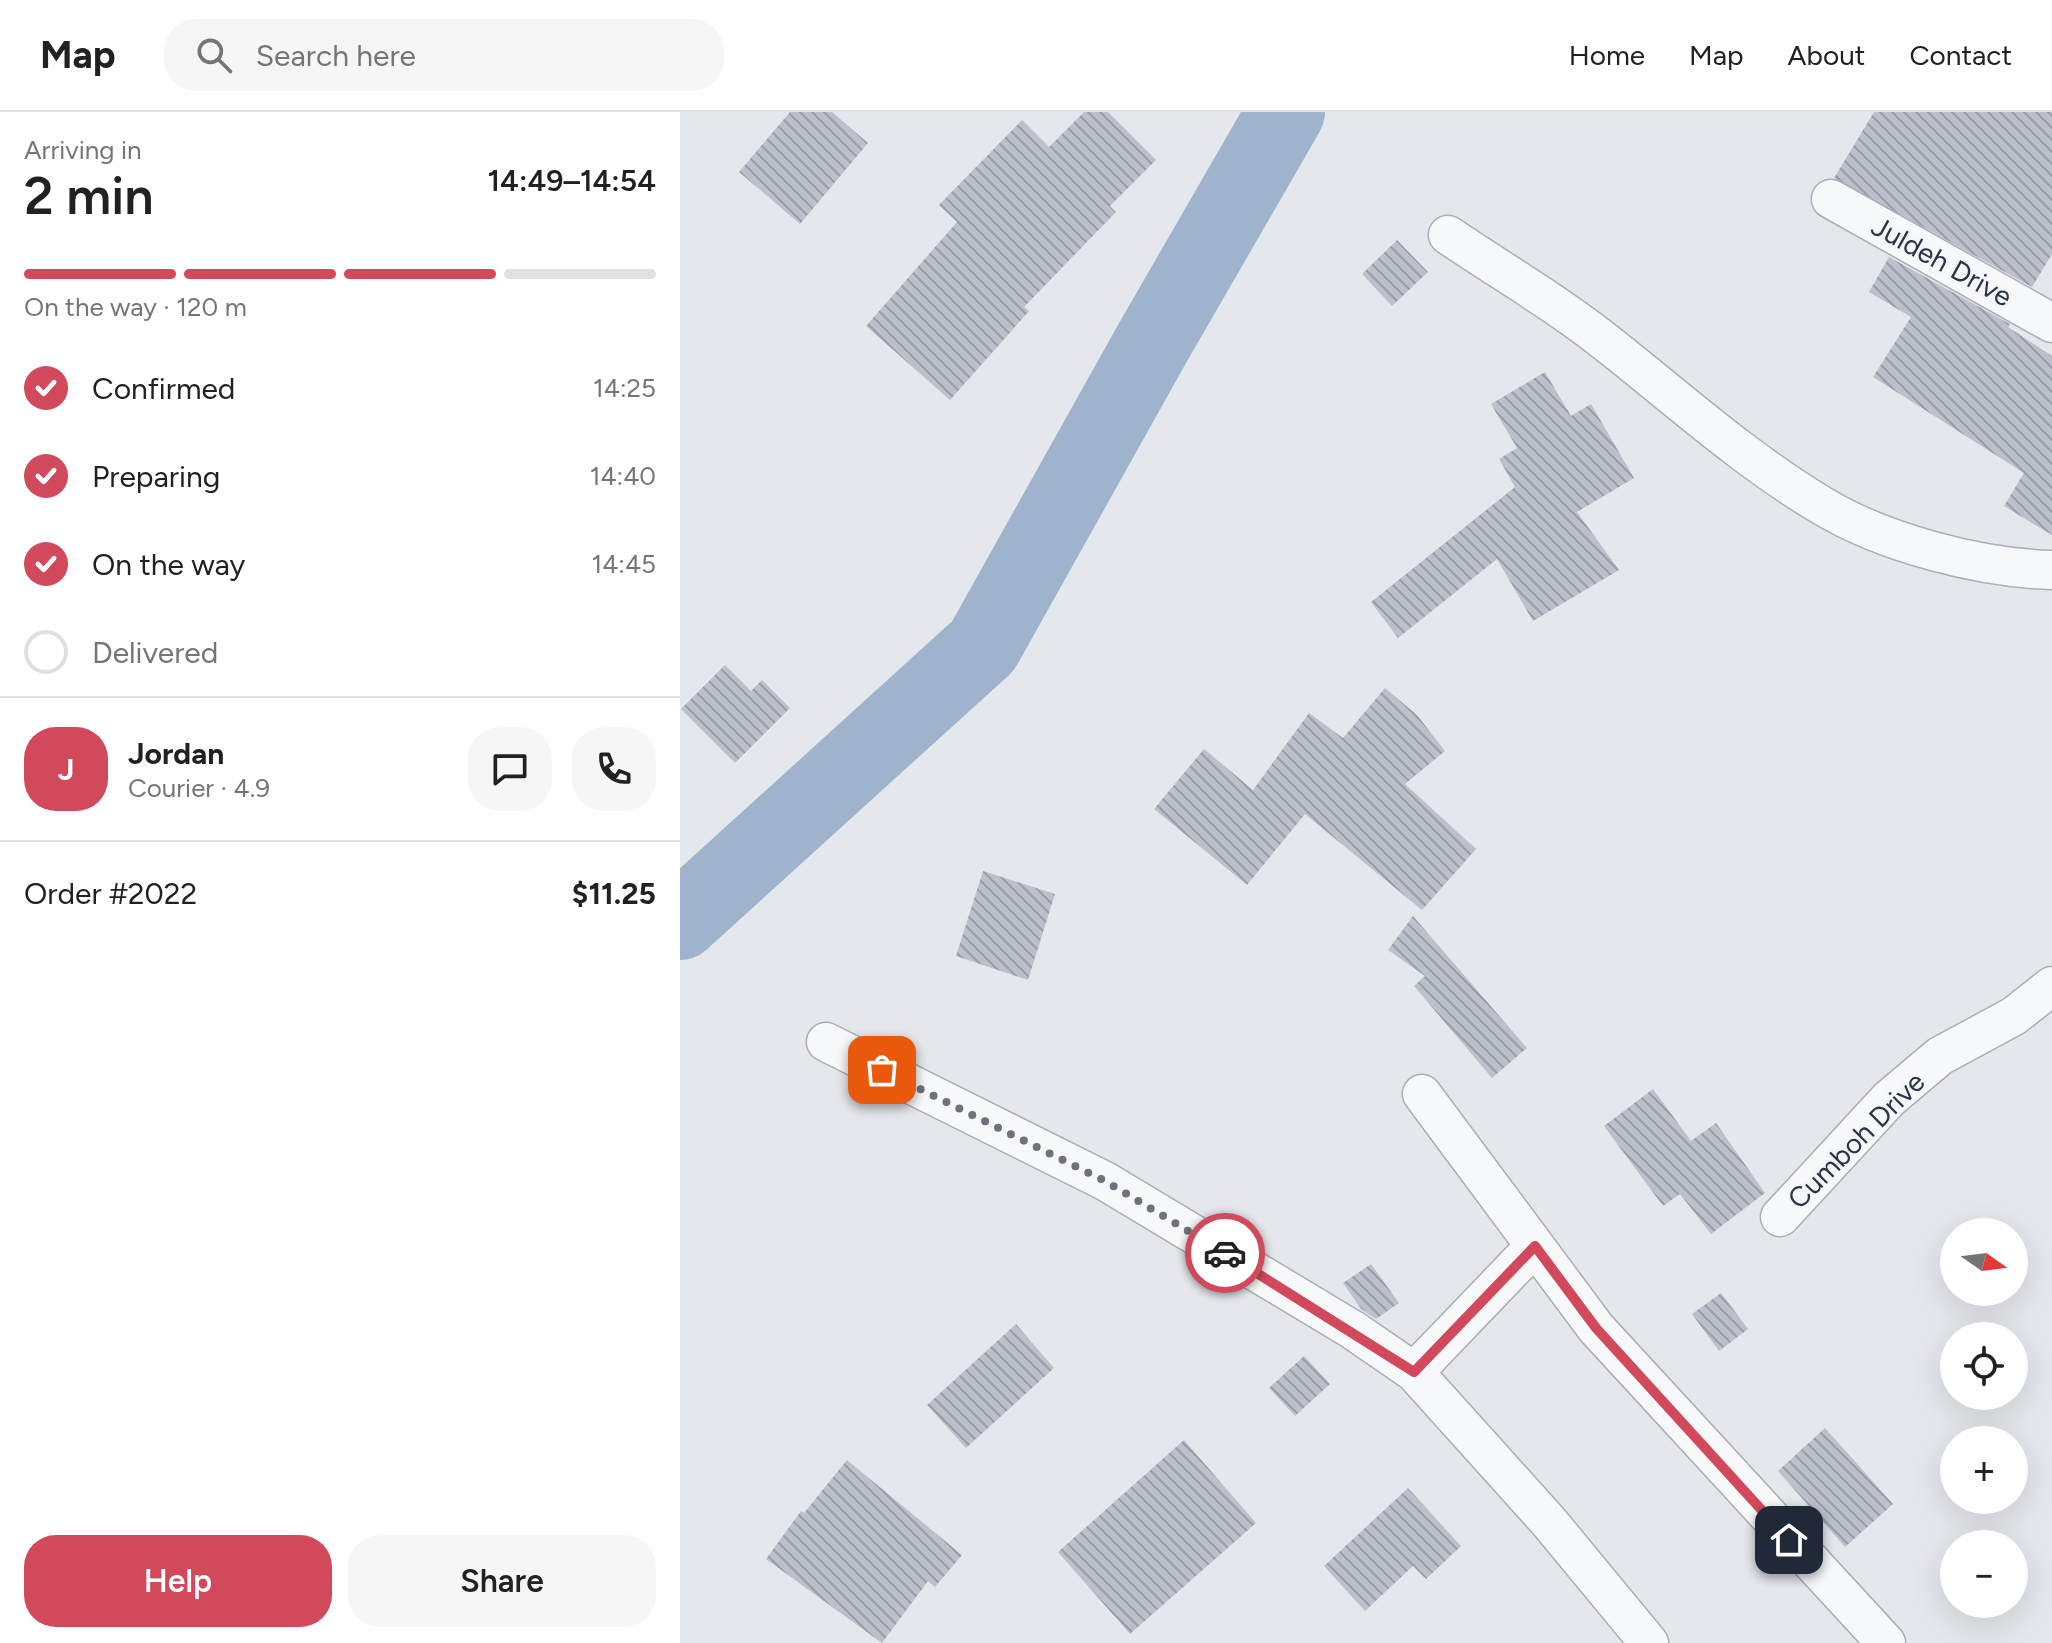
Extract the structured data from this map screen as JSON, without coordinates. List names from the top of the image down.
{
  "streets": {
    "street": ["Juldeh Drive", "Cumboh Drive"]
  },
  "north": "right",
  "page": {
    "header": "Map",
    "search": "Search here",
    "nav": [
      "Home",
      "Map",
      "About",
      "Contact"
    ],
    "heading": ["2 min", "Arriving in", "14:49–14:54"],
    "panel": [
      "Jordan",
      "Courier · 4.9",
      "Order #2022",
      "$11.25"
    ],
    "bar": "On the way · 120 m",
    "list": [
      ["Confirmed", "14:25"],
      ["Preparing", "14:40"],
      ["On the way", "14:45"],
      "Delivered"
    ],
    "round": "J",
    "map_buttons": ["+", "−"],
    "buttons": ["Help", "Share"]
  }
}
